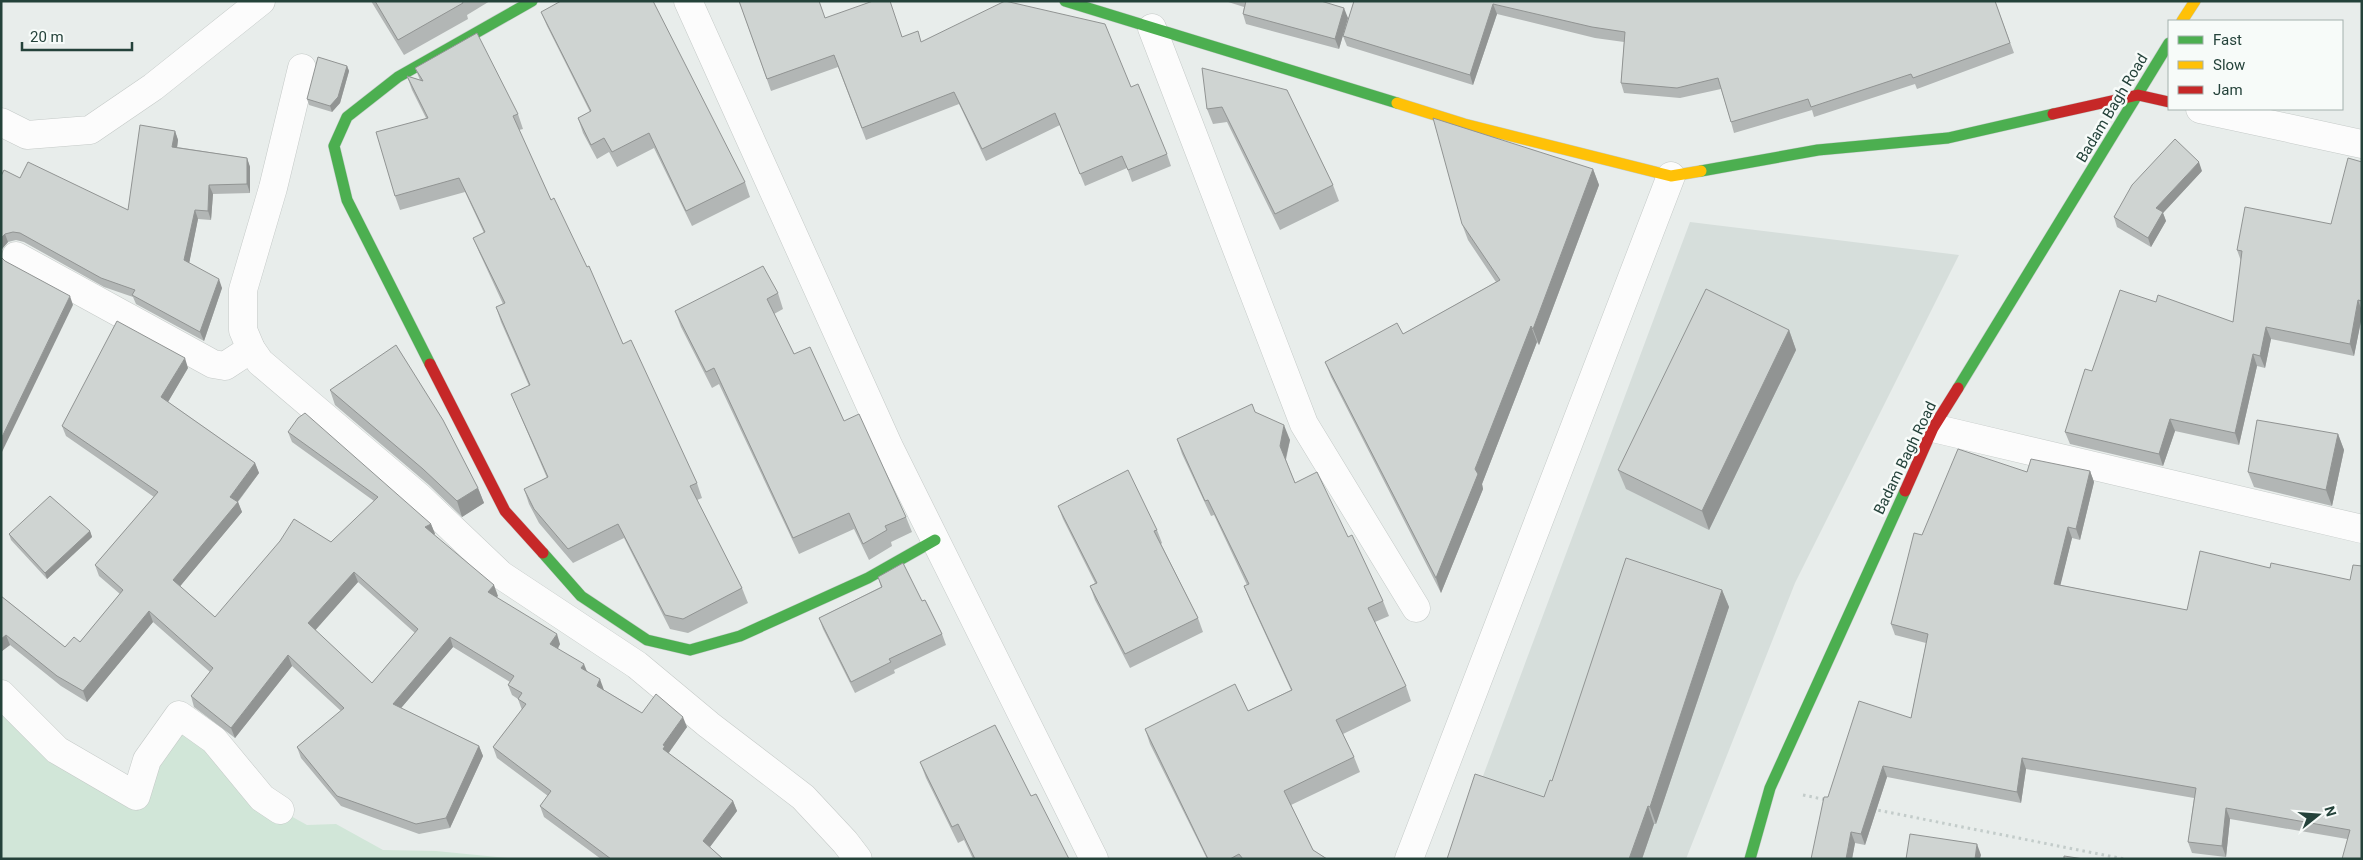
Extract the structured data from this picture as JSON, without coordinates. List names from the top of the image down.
{
  "streets": {
    "street": ["Badam Bagh Road"]
  },
  "legend": ["Fast", "Slow", "Jam"],
  "scale_bar": "20 m",
  "north": "right"
}
